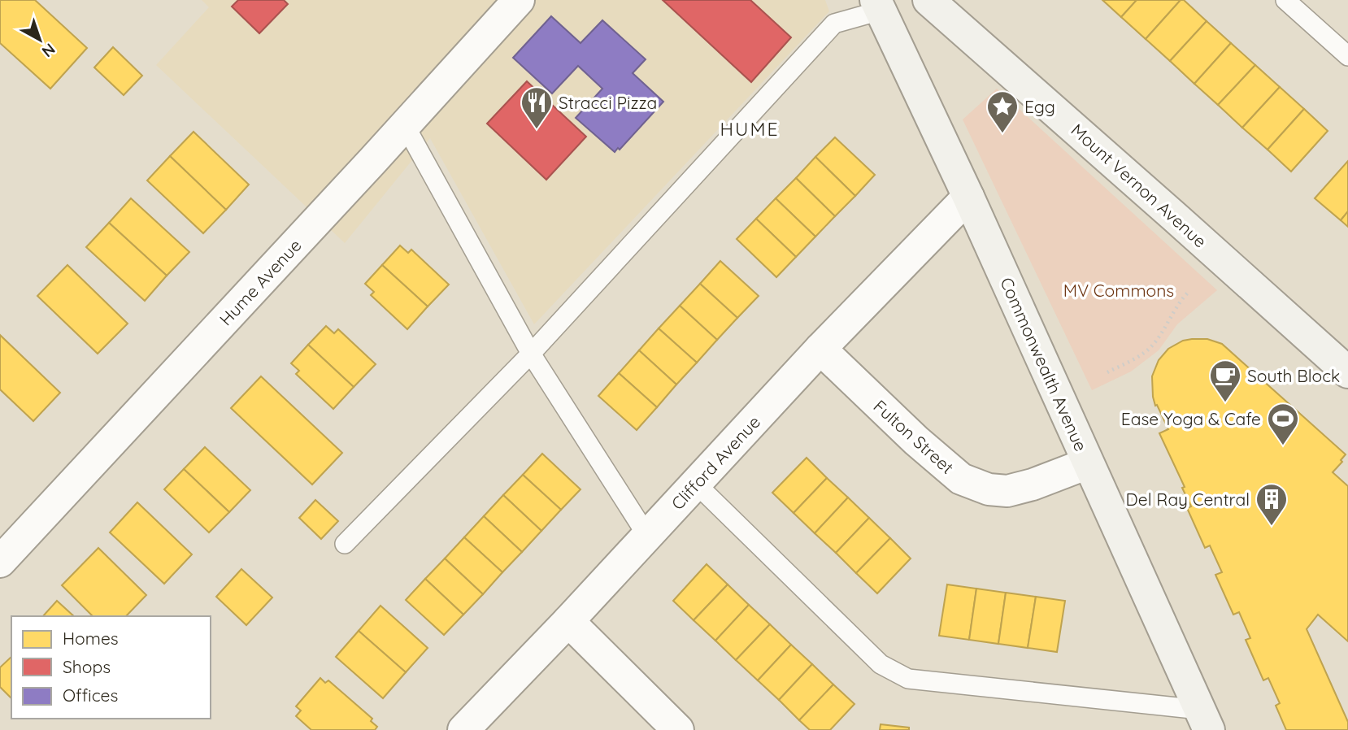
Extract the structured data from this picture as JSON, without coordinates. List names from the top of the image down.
{
  "streets": {
    "street": [
      "Mount Vernon Avenue",
      "Hume Avenue",
      "Commonwealth Avenue",
      "Fulton Street",
      "Clifford Avenue"
    ]
  },
  "crossings": [
    ["Commonwealth Avenue", "Fulton Street"],
    ["Commonwealth Avenue", "Clifford Avenue"],
    ["Fulton Street", "Clifford Avenue"]
  ],
  "districts": ["HUME"],
  "parks": ["MV Commons"],
  "places": {
    "restaurant": ["Stracci Pizza"],
    "place": ["Egg"],
    "cafe": ["South Block"],
    "sports": ["Ease Yoga & Cafe"],
    "building": ["Del Ray Central"]
  },
  "legend": ["Homes", "Shops", "Offices"],
  "north": "bottom right"
}
